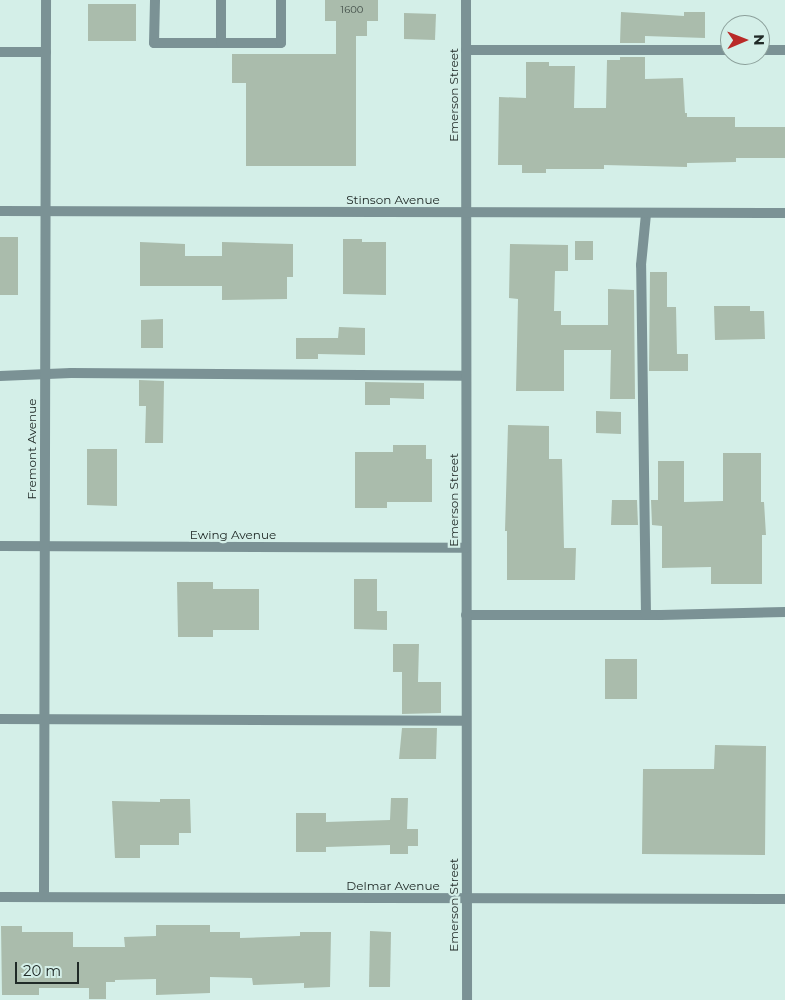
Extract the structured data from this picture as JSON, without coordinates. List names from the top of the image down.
{
  "streets": {
    "street": [
      "Emerson Street",
      "Stinson Avenue",
      "Fremont Avenue",
      "Ewing Avenue",
      "Delmar Avenue"
    ]
  },
  "crossings": [
    ["Emerson Street", "Stinson Avenue"],
    ["Emerson Street", "Ewing Avenue"],
    ["Emerson Street", "Delmar Avenue"],
    ["Stinson Avenue", "Fremont Avenue"],
    ["Fremont Avenue", "Ewing Avenue"],
    ["Fremont Avenue", "Delmar Avenue"]
  ],
  "house_numbers": ["1600"],
  "scale_bar": "20 m",
  "north": "right"
}
